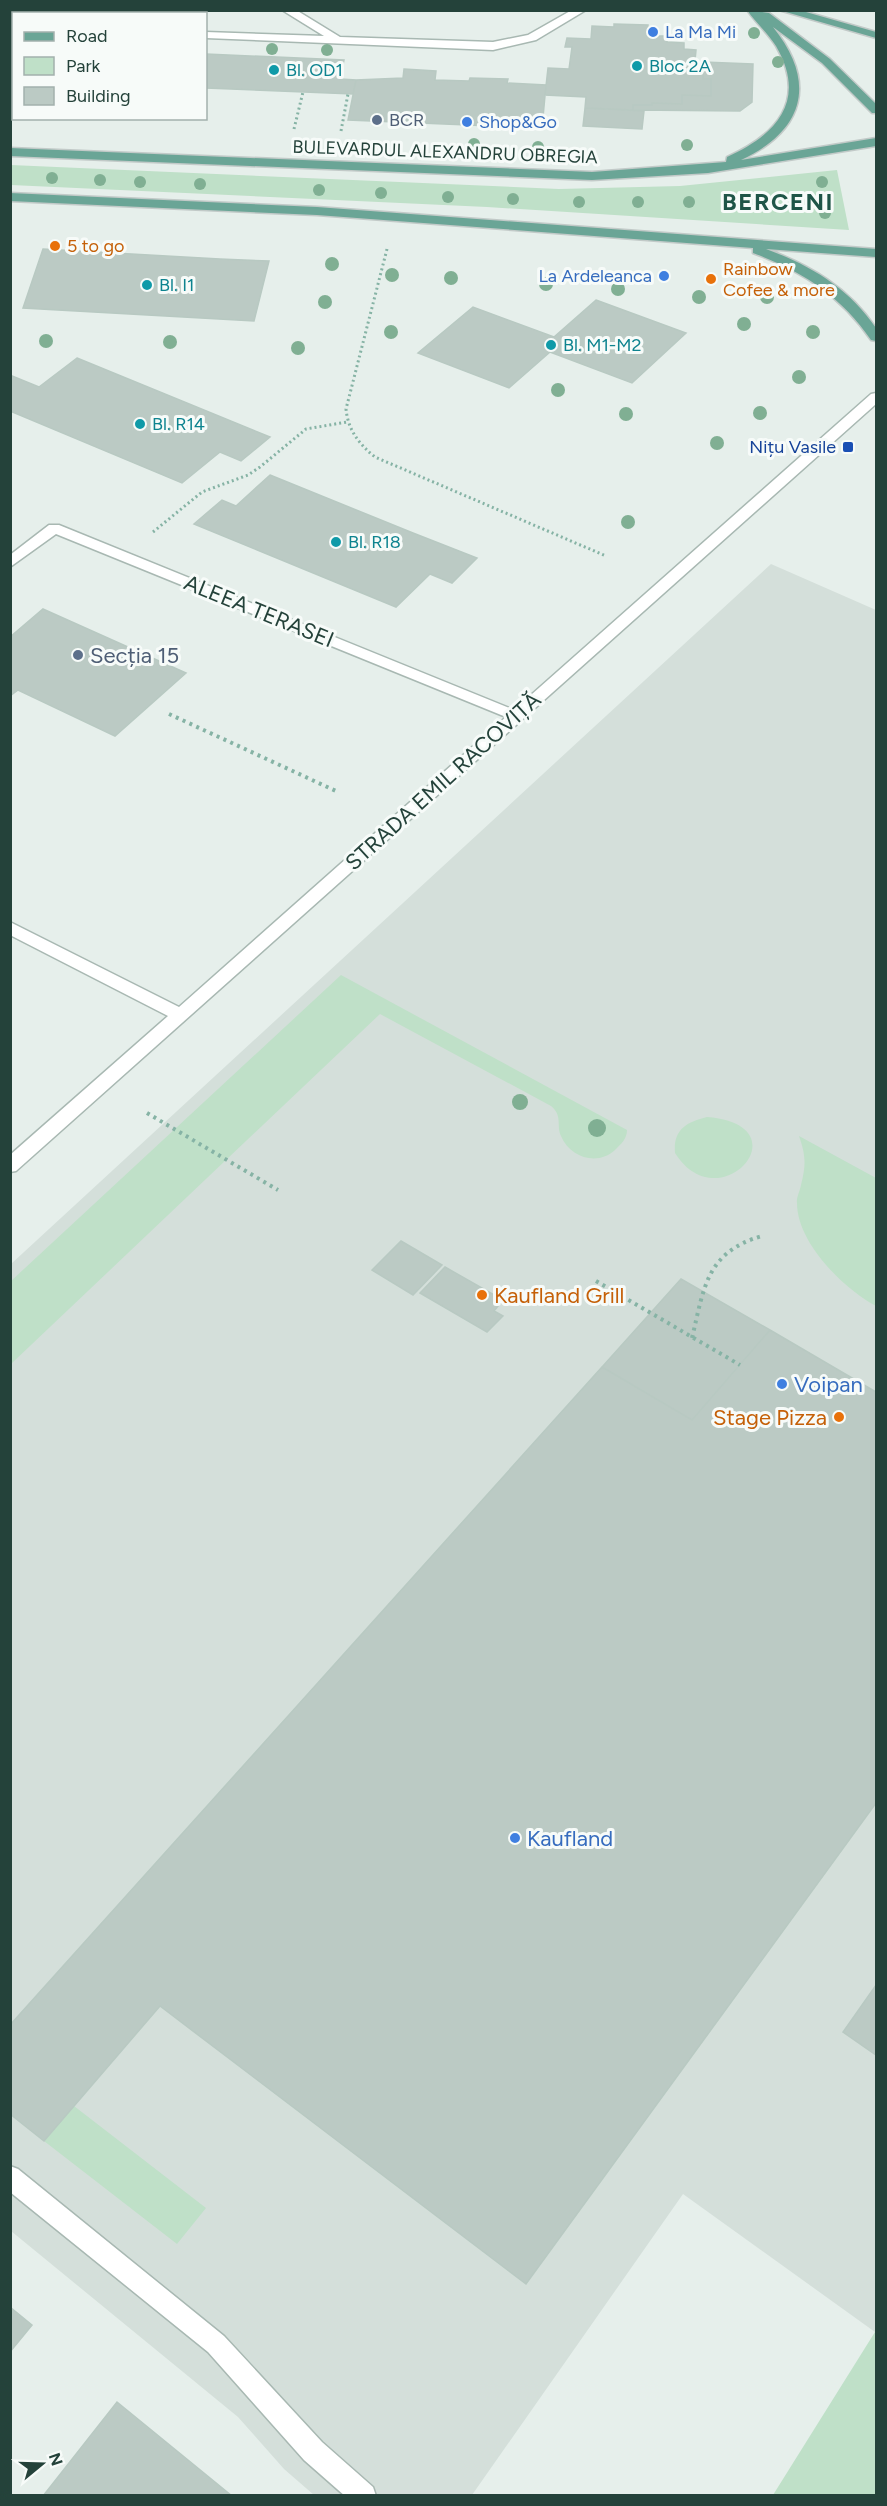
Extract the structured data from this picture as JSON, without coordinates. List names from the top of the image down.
{
  "streets": {
    "main road": ["BULEVARDUL ALEXANDRU OBREGIA"],
    "street": ["ALEEA TERASEI", "STRADA EMIL RACOVIȚĂ"]
  },
  "crossings": [
    ["ALEEA TERASEI", "STRADA EMIL RACOVIȚĂ"]
  ],
  "districts": ["BERCENI"],
  "places": {
    "other": [
      "La Ma Mi",
      "Bloc 2A",
      "Bl. OD1",
      "BCR",
      "Shop&Go",
      "5 to go",
      "La Ardeleanca",
      "Rainbow Cofee & more",
      "Bl. I1",
      "Bl. M1-M2",
      "Bl. R14",
      "Bl. R18",
      "Secția 15",
      "Kaufland Grill",
      "Voipan",
      "Stage Pizza",
      "Kaufland"
    ],
    "transit": ["Nițu Vasile"]
  },
  "legend": ["Road", "Park", "Building"],
  "north": "right"
}
